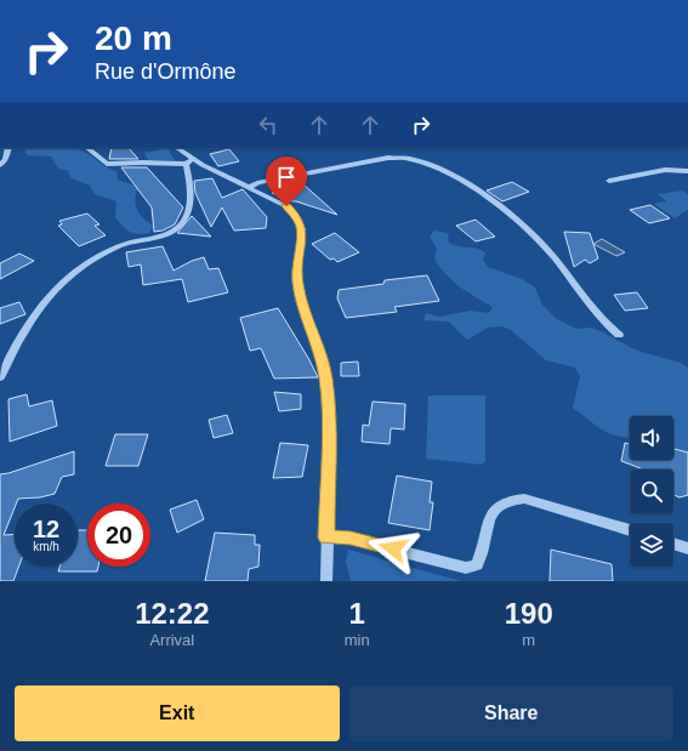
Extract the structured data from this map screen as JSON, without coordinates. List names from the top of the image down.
{
  "page": {
    "turn": ["20 m", "Rue d'Ormône"],
    "speed": "12 km/h",
    "limit": "20",
    "eta": [
      "12:22",
      "Arrival",
      "1",
      "min",
      "190",
      "m"
    ],
    "buttons": ["Exit", "Share"]
  }
}
